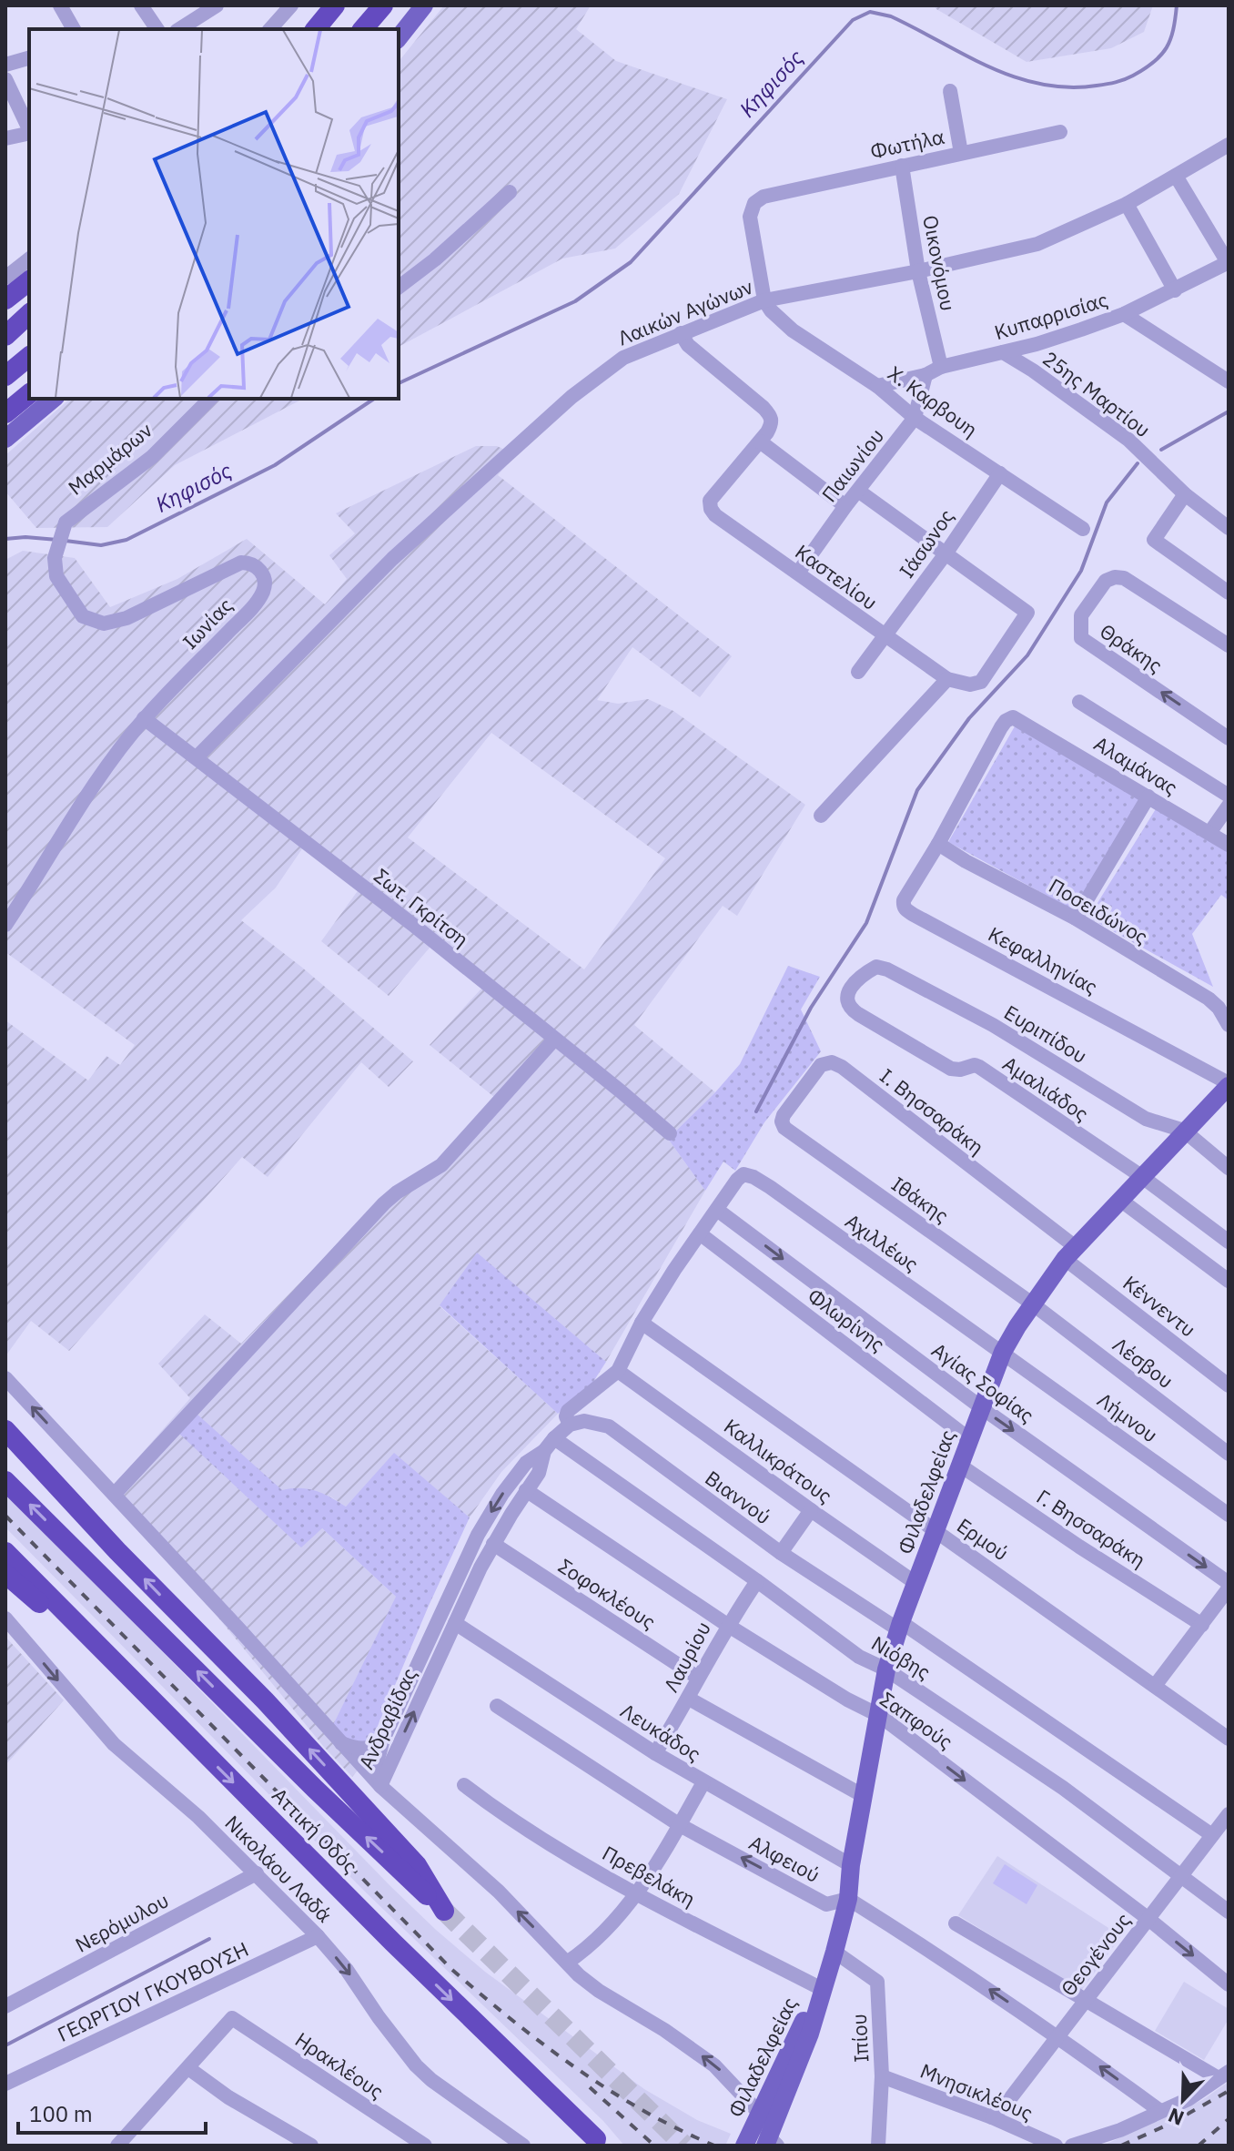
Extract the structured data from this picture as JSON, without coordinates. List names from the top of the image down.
{
  "streets": {
    "highway": ["Αττική Οδός"],
    "main road": ["Φιλαδελφείας"],
    "street": [
      "Φωτήλα",
      "Οικονόμου",
      "Λαικών Αγώνων",
      "Κυπαρρισίας",
      "25ης Μαρτίου",
      "Χ. Καρβουη",
      "Μαρμάρων",
      "Παιωνίου",
      "Ιάσωνος",
      "Καστελίου",
      "Ιωνίας",
      "Θράκης",
      "Αλαμάνας",
      "Σωτ. Γκρίτση",
      "Ποσειδώνος",
      "Κεφαλληνίας",
      "Ευριπίδου",
      "Αμαλιάδος",
      "Ι. Βησσαράκη",
      "Ιθάκης",
      "Αχιλλέως",
      "Κέννεντυ",
      "Φλωρίνης",
      "Λέσβου",
      "Αγίας Σοφίας",
      "Λήμνου",
      "Καλλικράτους",
      "Βιαννού",
      "Γ. Βησσαράκη",
      "Ερμού",
      "Σοφοκλέους",
      "Λαυρίου",
      "Νιόβης",
      "Ανδραβίδας",
      "Σαπφούς",
      "Λευκάδος",
      "Αλφειού",
      "Νικολάου Λαδά",
      "Πρεβελάκη",
      "Νερόμυλου",
      "Θεογένους",
      "ΓΕΩΡΓΙΟΥ ΓΚΟΥΒΟΥΣΗ",
      "Ιπίου",
      "Ηρακλέους",
      "Μνησικλέους"
    ]
  },
  "crossings": [
    ["Φωτήλα", "Οικονόμου"],
    ["Φωτήλα", "Λαικών Αγώνων"],
    ["Φωτήλα", "Χ. Καρβουη"],
    ["Οικονόμου", "Λαικών Αγώνων"],
    ["Οικονόμου", "Κυπαρρισίας"],
    ["Λαικών Αγώνων", "Χ. Καρβουη"],
    ["Λαικών Αγώνων", "Σωτ. Γκρίτση"],
    ["Κυπαρρισίας", "25ης Μαρτίου"],
    ["Κυπαρρισίας", "Χ. Καρβουη"],
    ["Κυπαρρισίας", "Παιωνίου"],
    ["Χ. Καρβουη", "Παιωνίου"],
    ["Χ. Καρβουη", "Ιάσωνος"],
    ["Μαρμάρων", "Ιωνίας"],
    ["Παιωνίου", "Καστελίου"],
    ["Ιάσωνος", "Καστελίου"],
    ["Ιωνίας", "Σωτ. Γκρίτση"],
    ["Αλαμάνας", "Ποσειδώνος"],
    ["Αλαμάνας", "Κεφαλληνίας"],
    ["Ποσειδώνος", "Κεφαλληνίας"],
    ["Κεφαλληνίας", "Φιλαδελφείας"],
    ["Ευριπίδου", "Αμαλιάδος"],
    ["Ευριπίδου", "Φιλαδελφείας"],
    ["Αμαλιάδος", "Φιλαδελφείας"],
    ["Ι. Βησσαράκη", "Ιθάκης"],
    ["Ι. Βησσαράκη", "Κέννεντυ"],
    ["Ι. Βησσαράκη", "Φιλαδελφείας"],
    ["Ιθάκης", "Λέσβου"],
    ["Ιθάκης", "Φιλαδελφείας"],
    ["Αχιλλέως", "Αγίας Σοφίας"],
    ["Αχιλλέως", "Λήμνου"],
    ["Αχιλλέως", "Φιλαδελφείας"],
    ["Κέννεντυ", "Φιλαδελφείας"],
    ["Φλωρίνης", "Φιλαδελφείας"],
    ["Λέσβου", "Φιλαδελφείας"],
    ["Αγίας Σοφίας", "Φιλαδελφείας"],
    ["Λήμνου", "Φιλαδελφείας"],
    ["Καλλικράτους", "Φιλαδελφείας"],
    ["Φιλαδελφείας", "Βιαννού"],
    ["Φιλαδελφείας", "Γ. Βησσαράκη"],
    ["Φιλαδελφείας", "Ερμού"],
    ["Φιλαδελφείας", "Νιόβης"],
    ["Φιλαδελφείας", "Σαπφούς"],
    ["Φιλαδελφείας", "Λευκάδος"],
    ["Φιλαδελφείας", "Αλφειού"],
    ["Φιλαδελφείας", "Πρεβελάκη"],
    ["Φιλαδελφείας", "Ιπίου"],
    ["Βιαννού", "Θεογένους"],
    ["Σοφοκλέους", "Λαυρίου"],
    ["Σοφοκλέους", "Ανδραβίδας"],
    ["Λαυρίου", "Νιόβης"],
    ["Λαυρίου", "Σαπφούς"],
    ["Λαυρίου", "Λευκάδος"],
    ["Νιόβης", "Ανδραβίδας"],
    ["Νιόβης", "Θεογένους"],
    ["Ανδραβίδας", "Σαπφούς"],
    ["Ανδραβίδας", "Λευκάδος"],
    ["Σαπφούς", "Θεογένους"],
    ["Νικολάου Λαδά", "Νερόμυλου"],
    ["Νικολάου Λαδά", "ΓΕΩΡΓΙΟΥ ΓΚΟΥΒΟΥΣΗ"],
    ["Θεογένους", "Μνησικλέους"],
    ["Ιπίου", "Μνησικλέους"]
  ],
  "one_way": ["Αγίας Σοφίας", "Νικολάου Λαδά"],
  "water": ["Κηφισός"],
  "scale_bar": "100 m",
  "north": "bottom left"
}
